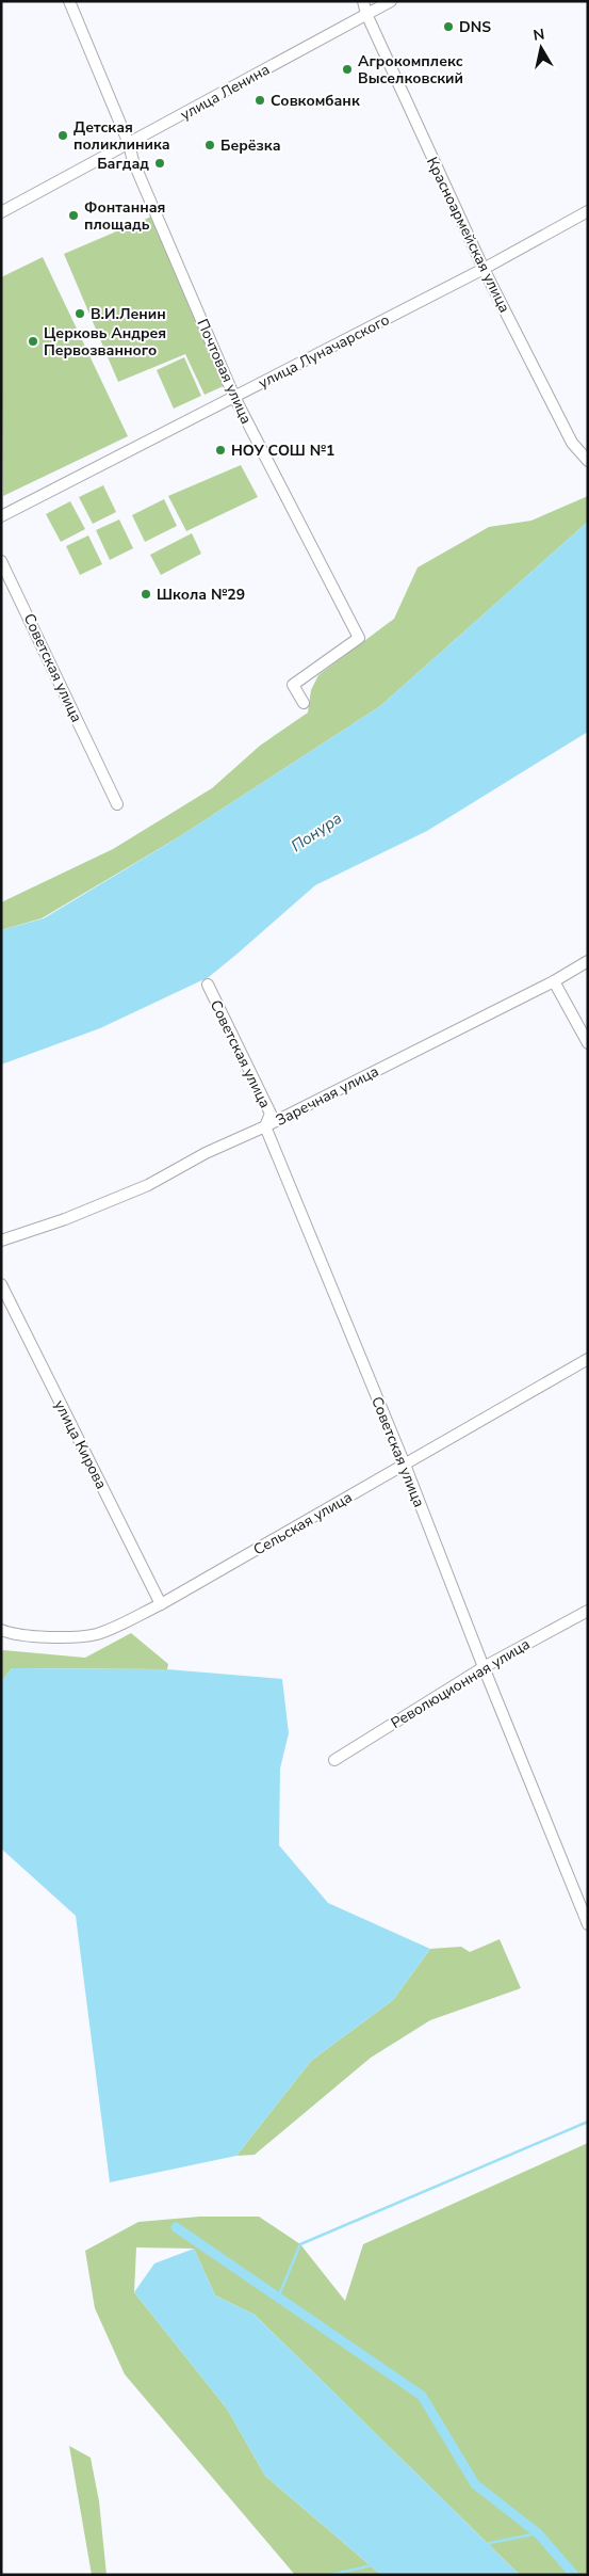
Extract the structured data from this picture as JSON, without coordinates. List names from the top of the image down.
{
  "streets": {
    "street": [
      "улица Ленина",
      "Красноармейская улица",
      "улица Луначарского",
      "Почтовая улица",
      "Советская улица",
      "Заречная улица",
      "улица Кирова",
      "Сельская улица",
      "Революционная улица"
    ]
  },
  "crossings": [
    ["улица Ленина", "Красноармейская улица"],
    ["улица Ленина", "Почтовая улица"],
    ["Красноармейская улица", "улица Луначарского"],
    ["улица Луначарского", "Почтовая улица"],
    ["Советская улица", "Заречная улица"],
    ["Советская улица", "Сельская улица"],
    ["Советская улица", "Революционная улица"],
    ["улица Кирова", "Сельская улица"]
  ],
  "water": ["Понура"],
  "places": [
    "DNS",
    "Агрокомплекс Выселковский",
    "Совкомбанк",
    "Детская поликлиника",
    "Берёзка",
    "Багдад",
    "Фонтанная площадь",
    "В.И.Ленин",
    "Церковь Андрея Первозванного",
    "НОУ СОШ №1",
    "Школа №29"
  ],
  "north": "top"
}
